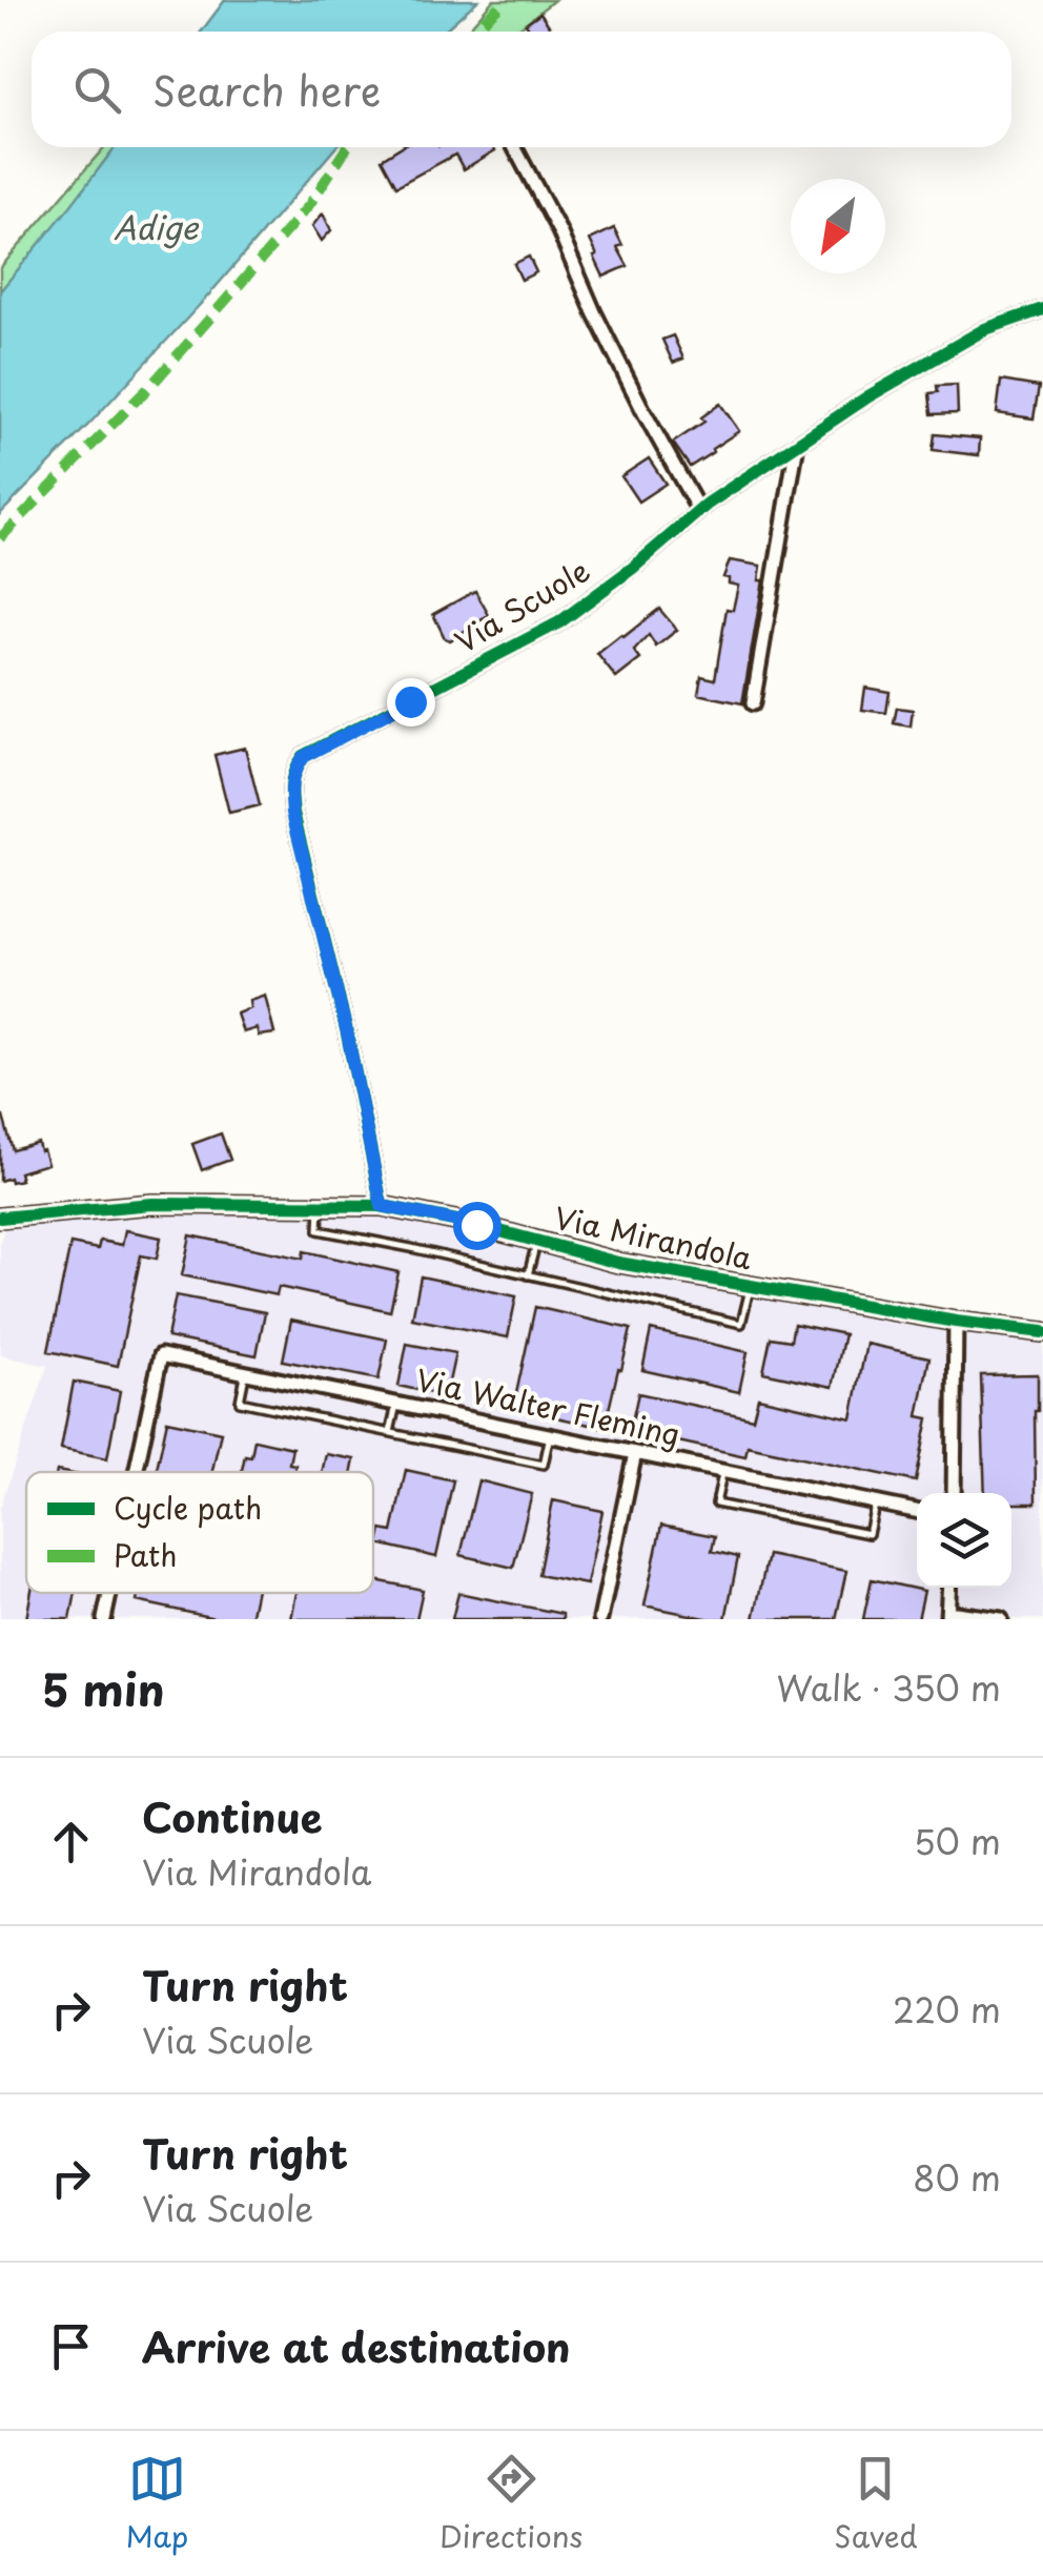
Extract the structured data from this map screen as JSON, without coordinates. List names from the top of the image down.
{
  "streets": {
    "street": ["Via Scuole", "Via Mirandola", "Via Walter Fleming"]
  },
  "crossings": [
    ["Via Scuole", "Via Mirandola"]
  ],
  "water": ["Adige"],
  "legend": ["Cycle path", "Path"],
  "north": "bottom left",
  "page": {
    "search": "Search here",
    "heading": ["5 min", "Walk · 350 m"],
    "list": [
      ["Continue", "Via Mirandola", "50 m"],
      ["Turn right", "Via Scuole", "220 m"],
      ["Turn right", "Via Scuole", "80 m"],
      "Arrive at destination"
    ],
    "nav": ["Map", "Directions", "Saved"]
  }
}
